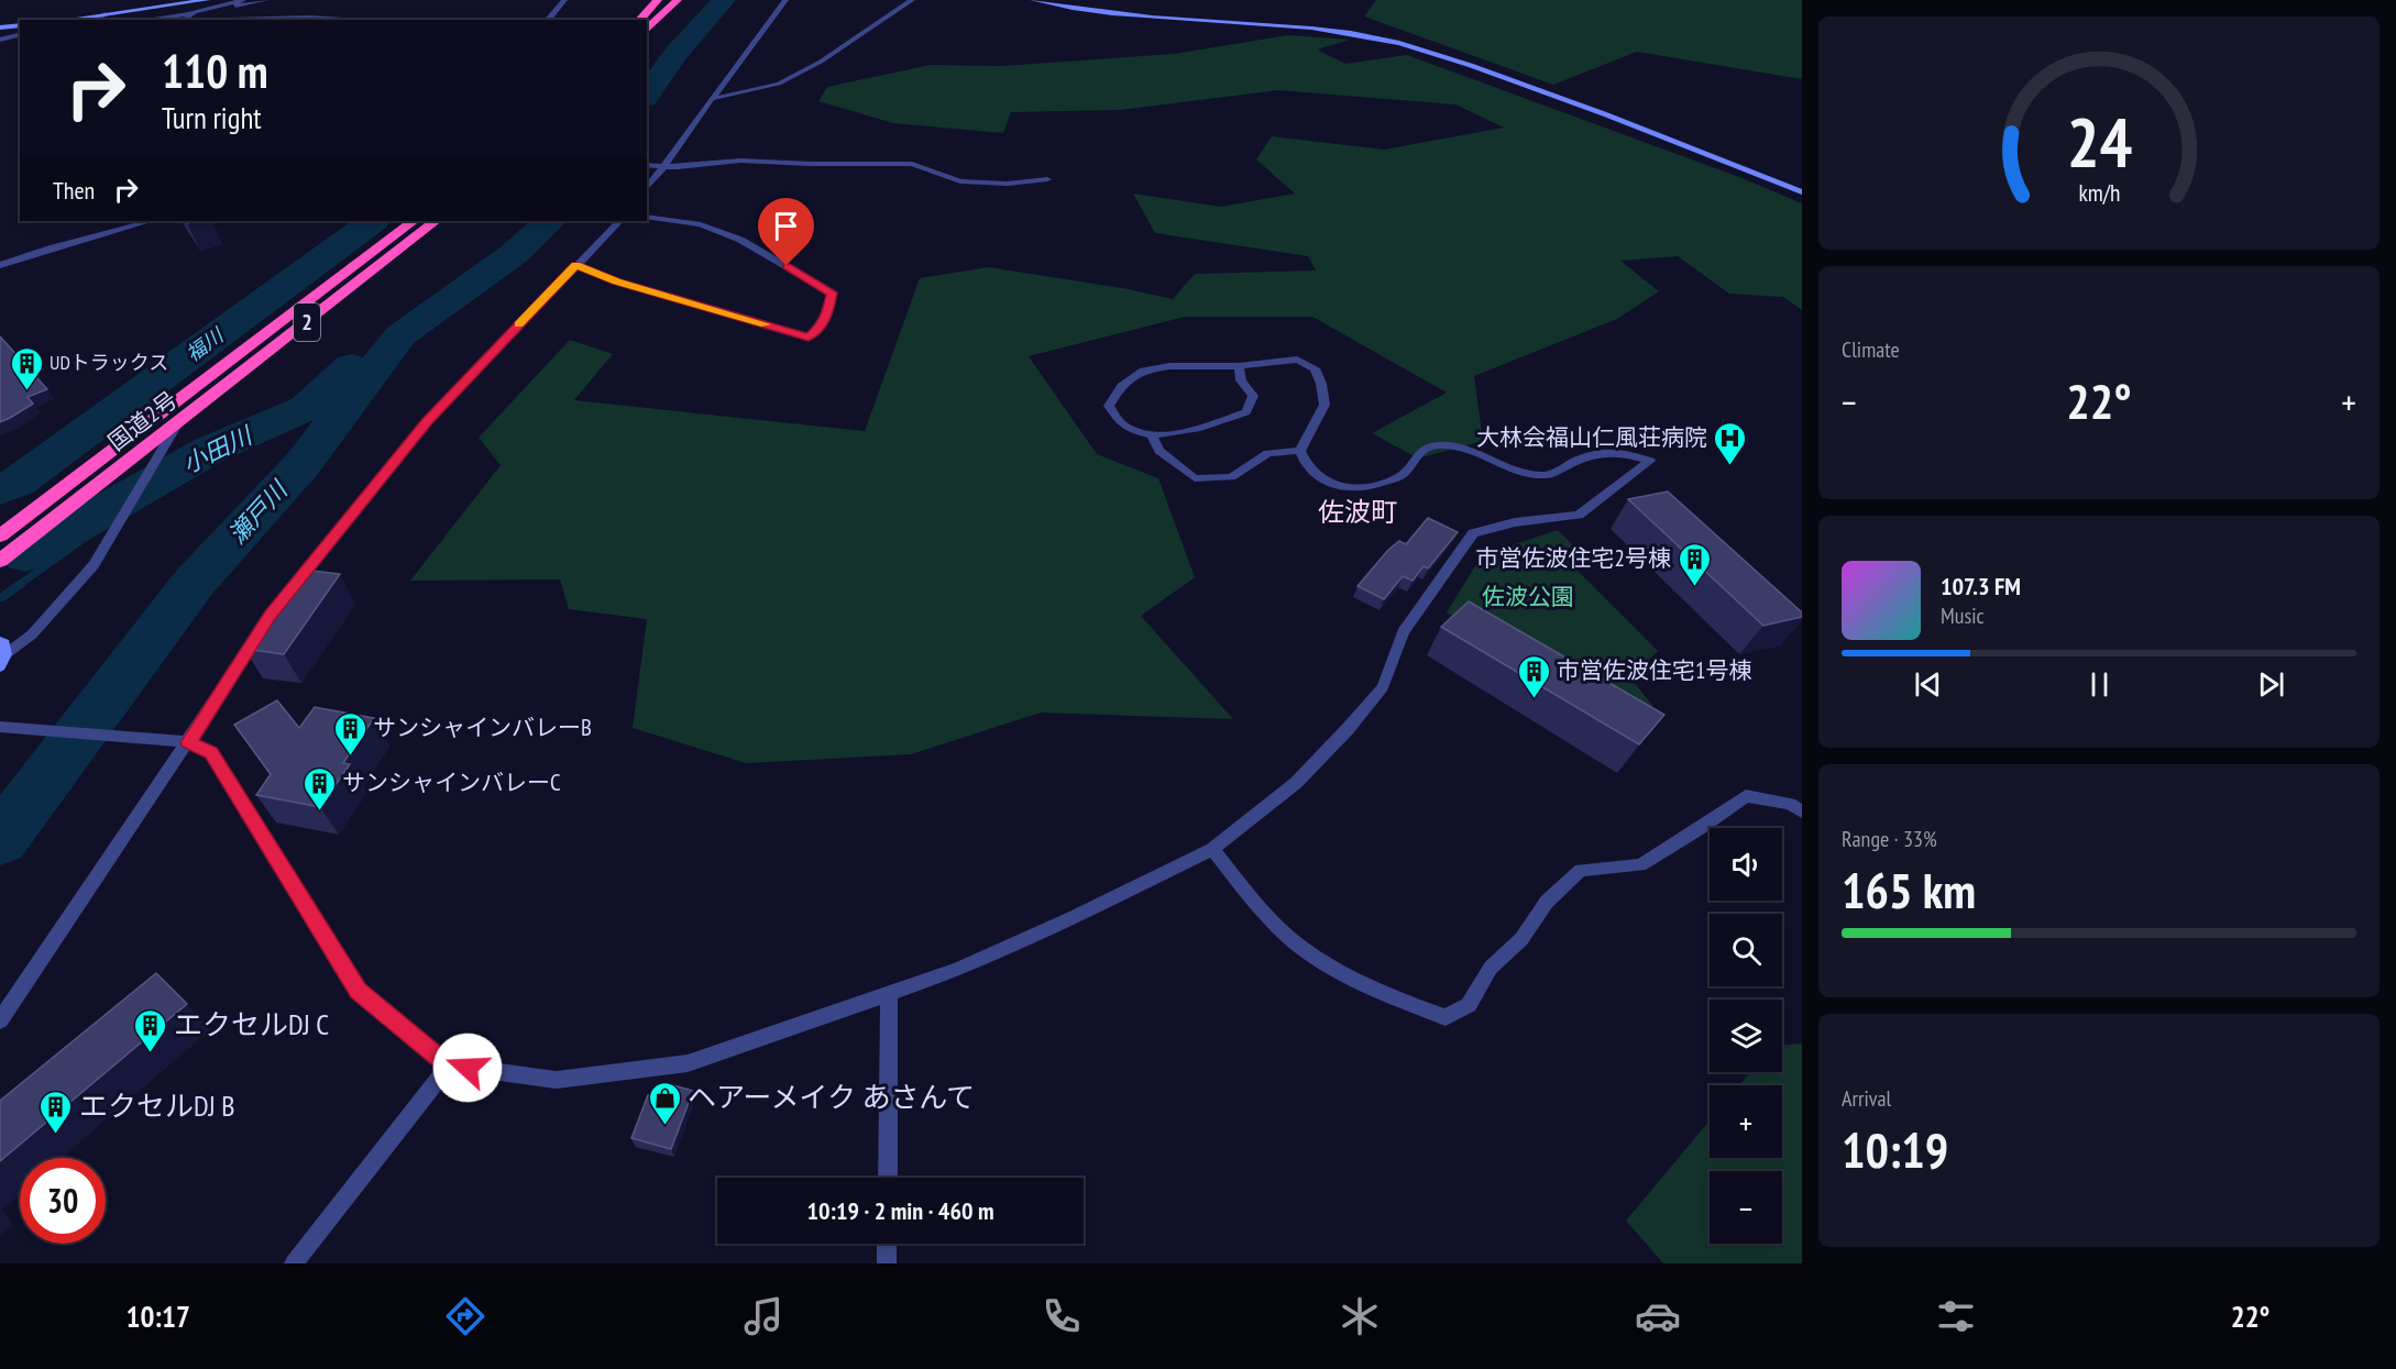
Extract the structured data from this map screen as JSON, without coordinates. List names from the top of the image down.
{
  "streets": {
    "highway": ["2", "国道2号"]
  },
  "districts": ["佐波町"],
  "water": ["福川", "小田川", "瀬戸川"],
  "parks": ["佐波公園"],
  "places": {
    "building": [
      "UDトラックス",
      "市営佐波住宅2号棟",
      "市営佐波住宅1号棟",
      "サンシャインバレーB",
      "サンシャインバレーC",
      "エクセルDJ C",
      "エクセルDJ B"
    ],
    "hospital": ["大林会福山仁風荘病院"],
    "shop": ["ヘアーメイク あさんて"]
  },
  "page": {
    "turn": ["110 m", "Turn right"],
    "then": "Then",
    "tile": [
      "Climate",
      ["Range · 33%", "165 km"],
      ["Arrival", "10:19"]
    ],
    "heat": ["−", "22°", "+"],
    "song": ["107.3 FM", "Music"],
    "map_buttons": ["+", "−"],
    "limit": "30",
    "trip": "10:19 · 2 min · 460 m",
    "tabs": ["10:17", "22°"],
    "gauge": ["24", "km/h"]
  }
}
